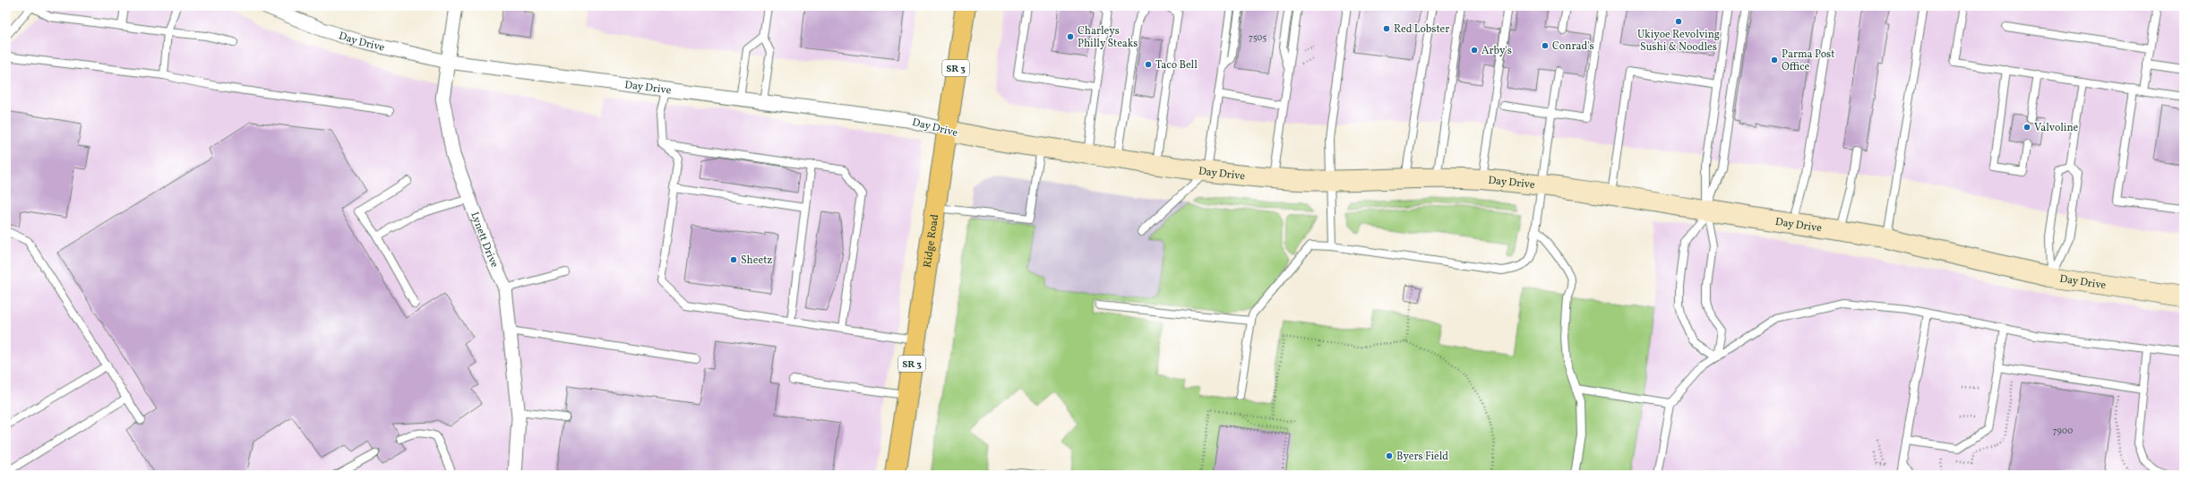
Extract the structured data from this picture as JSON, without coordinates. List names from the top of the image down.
{
  "streets": {
    "main road": ["SR 3", "Ridge Road"],
    "street": ["Day Drive", "Lynett Drive"]
  },
  "crossings": [
    ["Day Drive", "Lynett Drive"],
    ["Day Drive", "Ridge Road"]
  ],
  "places": [
    "Ukiyoe Revolving Sushi & Noodles",
    "Red Lobster",
    "Charleys Philly Steaks",
    "Conrad's",
    "Arby's",
    "Parma Post Office",
    "Taco Bell",
    "Valvoline",
    "Sheetz",
    "Byers Field"
  ],
  "house_numbers": ["7505", "7900"]
}
